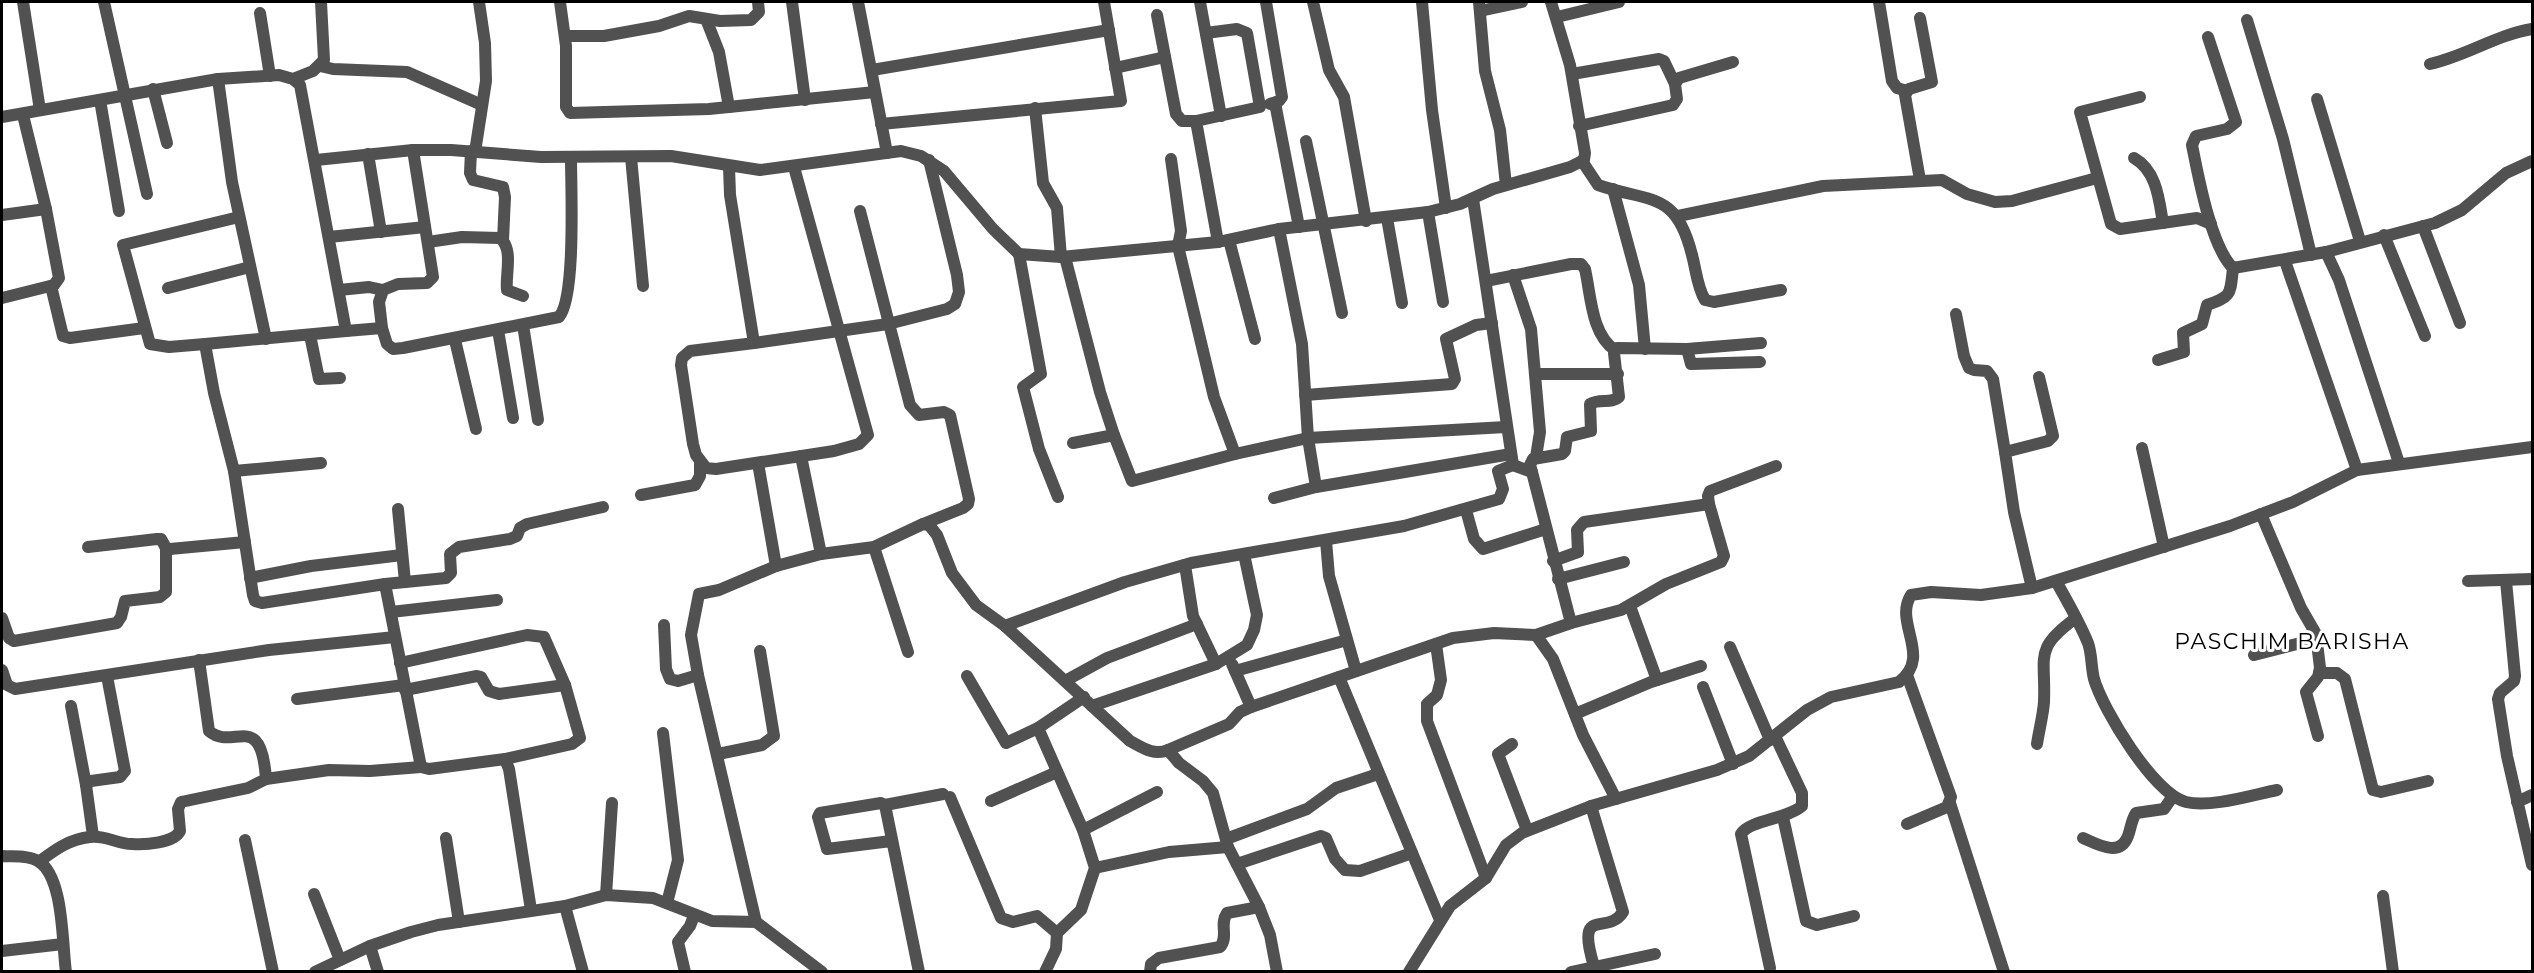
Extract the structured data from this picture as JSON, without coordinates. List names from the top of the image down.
{
  "districts": ["PASCHIM BARISHA"]
}
